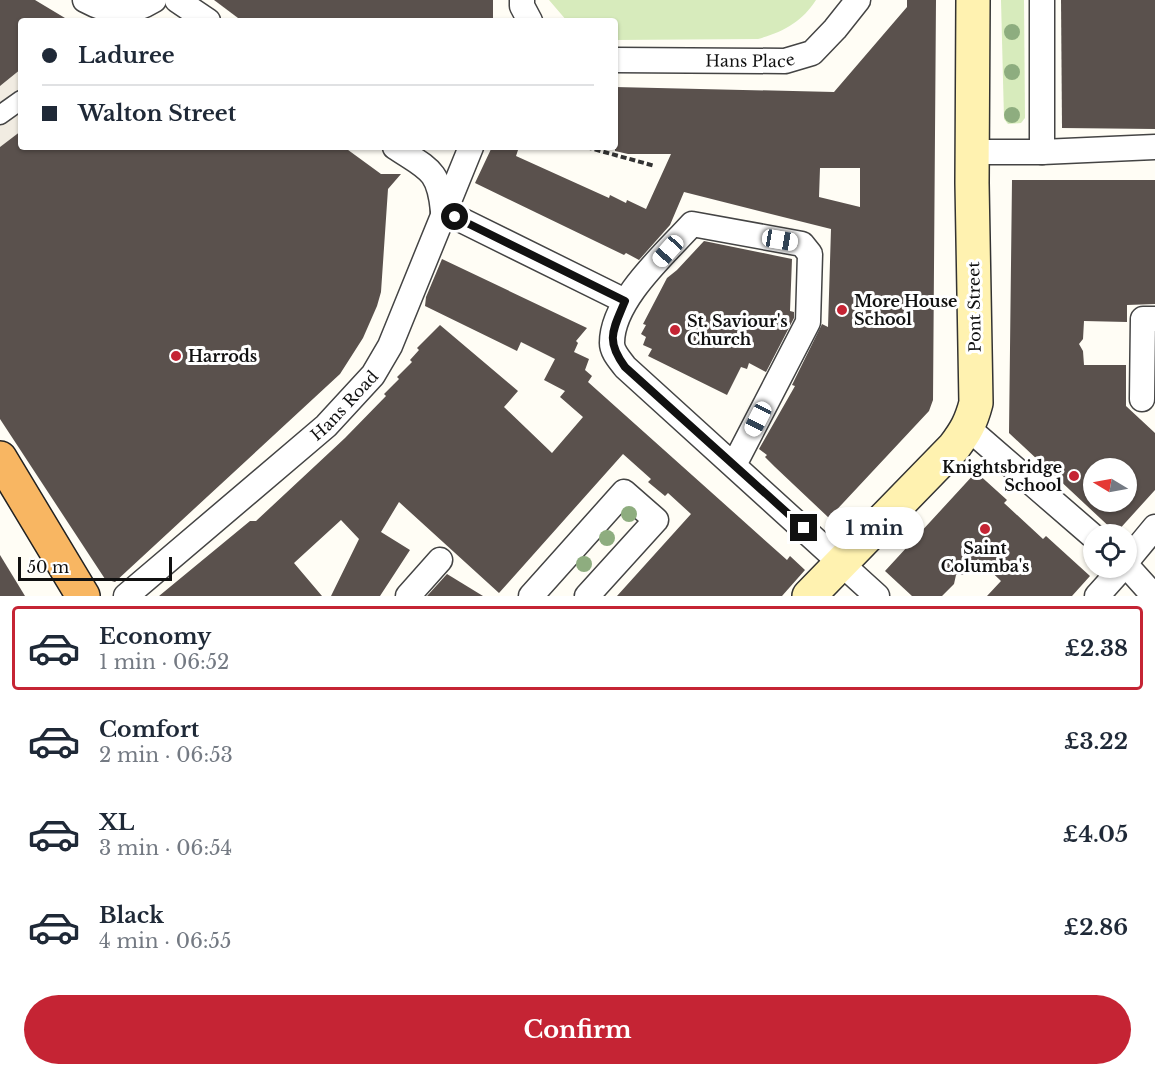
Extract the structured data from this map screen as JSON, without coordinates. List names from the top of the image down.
{
  "streets": {
    "main road": ["Pont Street"],
    "street": ["Hans Place", "Hans Road"]
  },
  "places": [
    "More House School",
    "St. Saviour's Church",
    "Harrods",
    "Knightsbridge School",
    "Saint Columba's"
  ],
  "scale_bar": "50 m",
  "north": "left",
  "page": {
    "banner": ["Laduree", "Walton Street"],
    "bubble": "1 min",
    "scale": "50 m",
    "list": [
      {
        "name": "Economy",
        "note": "1 min · 06:52",
        "value": "£2.38"
      },
      {
        "name": "Comfort",
        "note": "2 min · 06:53",
        "value": "£3.22"
      },
      {
        "name": "XL",
        "note": "3 min · 06:54",
        "value": "£4.05"
      },
      {
        "name": "Black",
        "note": "4 min · 06:55",
        "value": "£2.86"
      }
    ],
    "buttons": "Confirm"
  }
}
